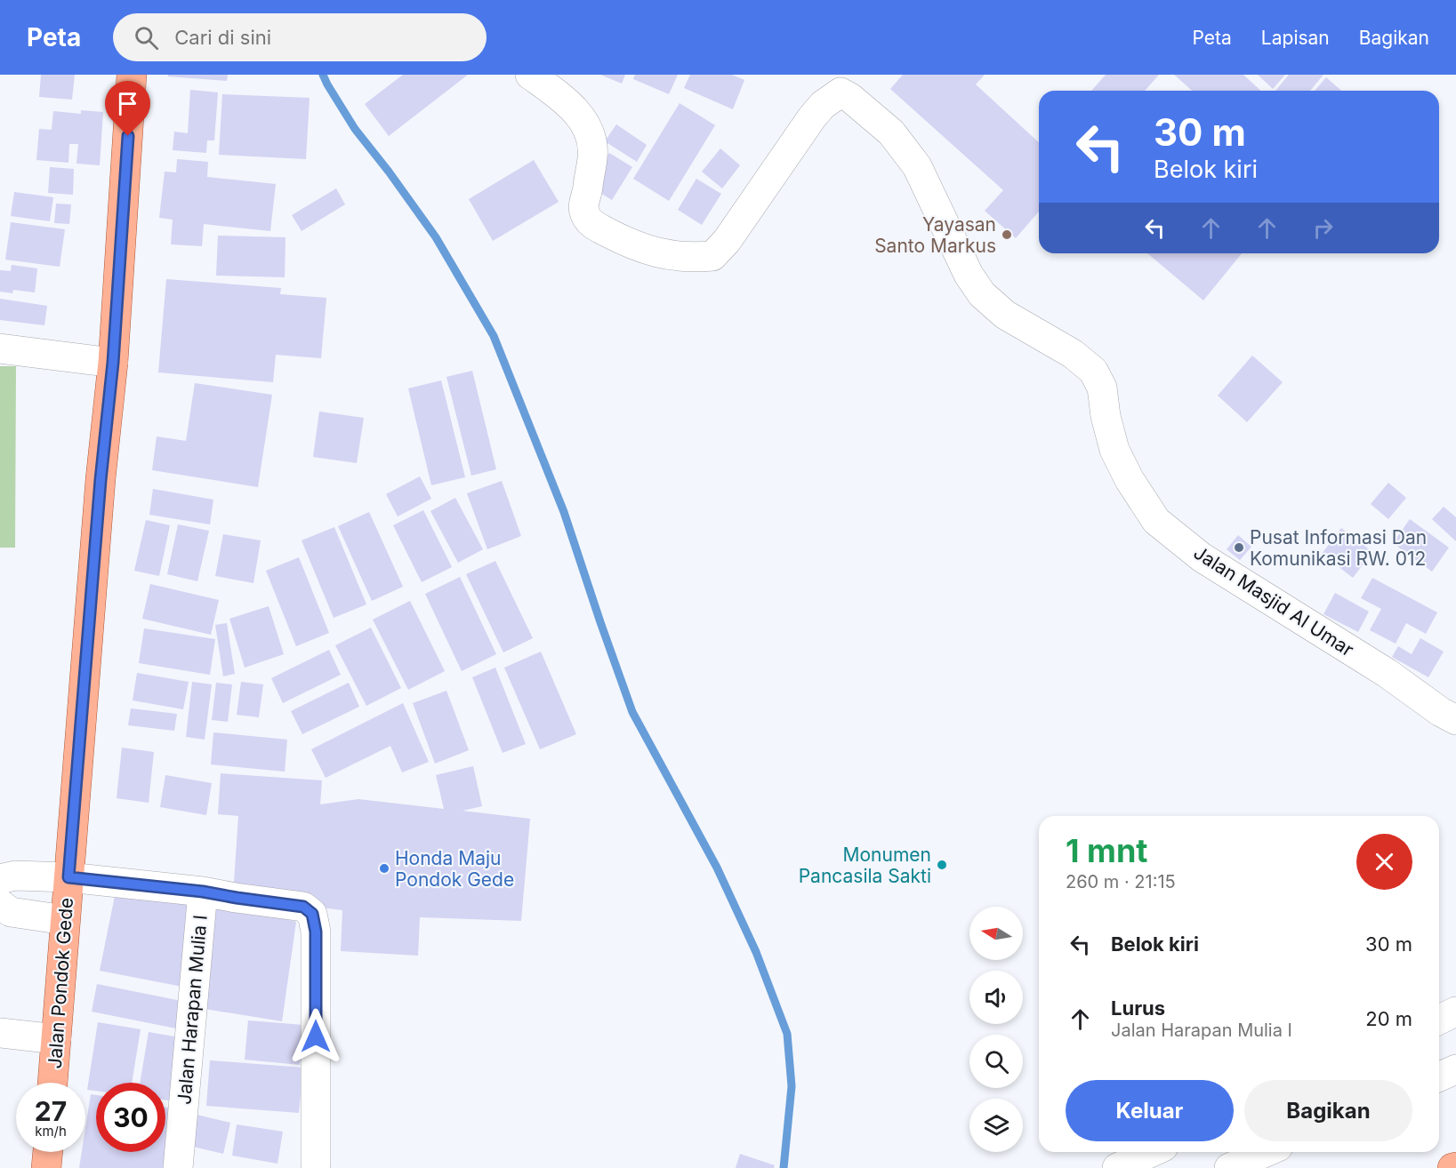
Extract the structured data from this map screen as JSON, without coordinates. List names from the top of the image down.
{
  "streets": {
    "main road": ["Jalan Pondok Gede"],
    "street": ["Jalan Masjid Al Umar", "Jalan Harapan Mulia I"]
  },
  "crossings": [
    ["Jalan Pondok Gede", "Jalan Harapan Mulia I"]
  ],
  "places": [
    "Yayasan Santo Markus",
    "Pusat Informasi Dan Komunikasi RW. 012",
    "Monumen Pancasila Sakti",
    "Honda Maju Pondok Gede"
  ],
  "north": "left",
  "page": {
    "header": "Peta",
    "search": "Cari di sini",
    "nav": ["Peta", "Lapisan", "Bagikan"],
    "turn": ["30 m", "Belok kiri"],
    "heading": ["1 mnt", "260 m · 21:15"],
    "list": [
      {
        "name": "Belok kiri",
        "value": "30 m"
      },
      {
        "name": "Lurus",
        "note": "Jalan Harapan Mulia I",
        "value": "20 m"
      }
    ],
    "buttons": ["Keluar", "Bagikan"],
    "speed": "27 km/h",
    "limit": "30"
  }
}
